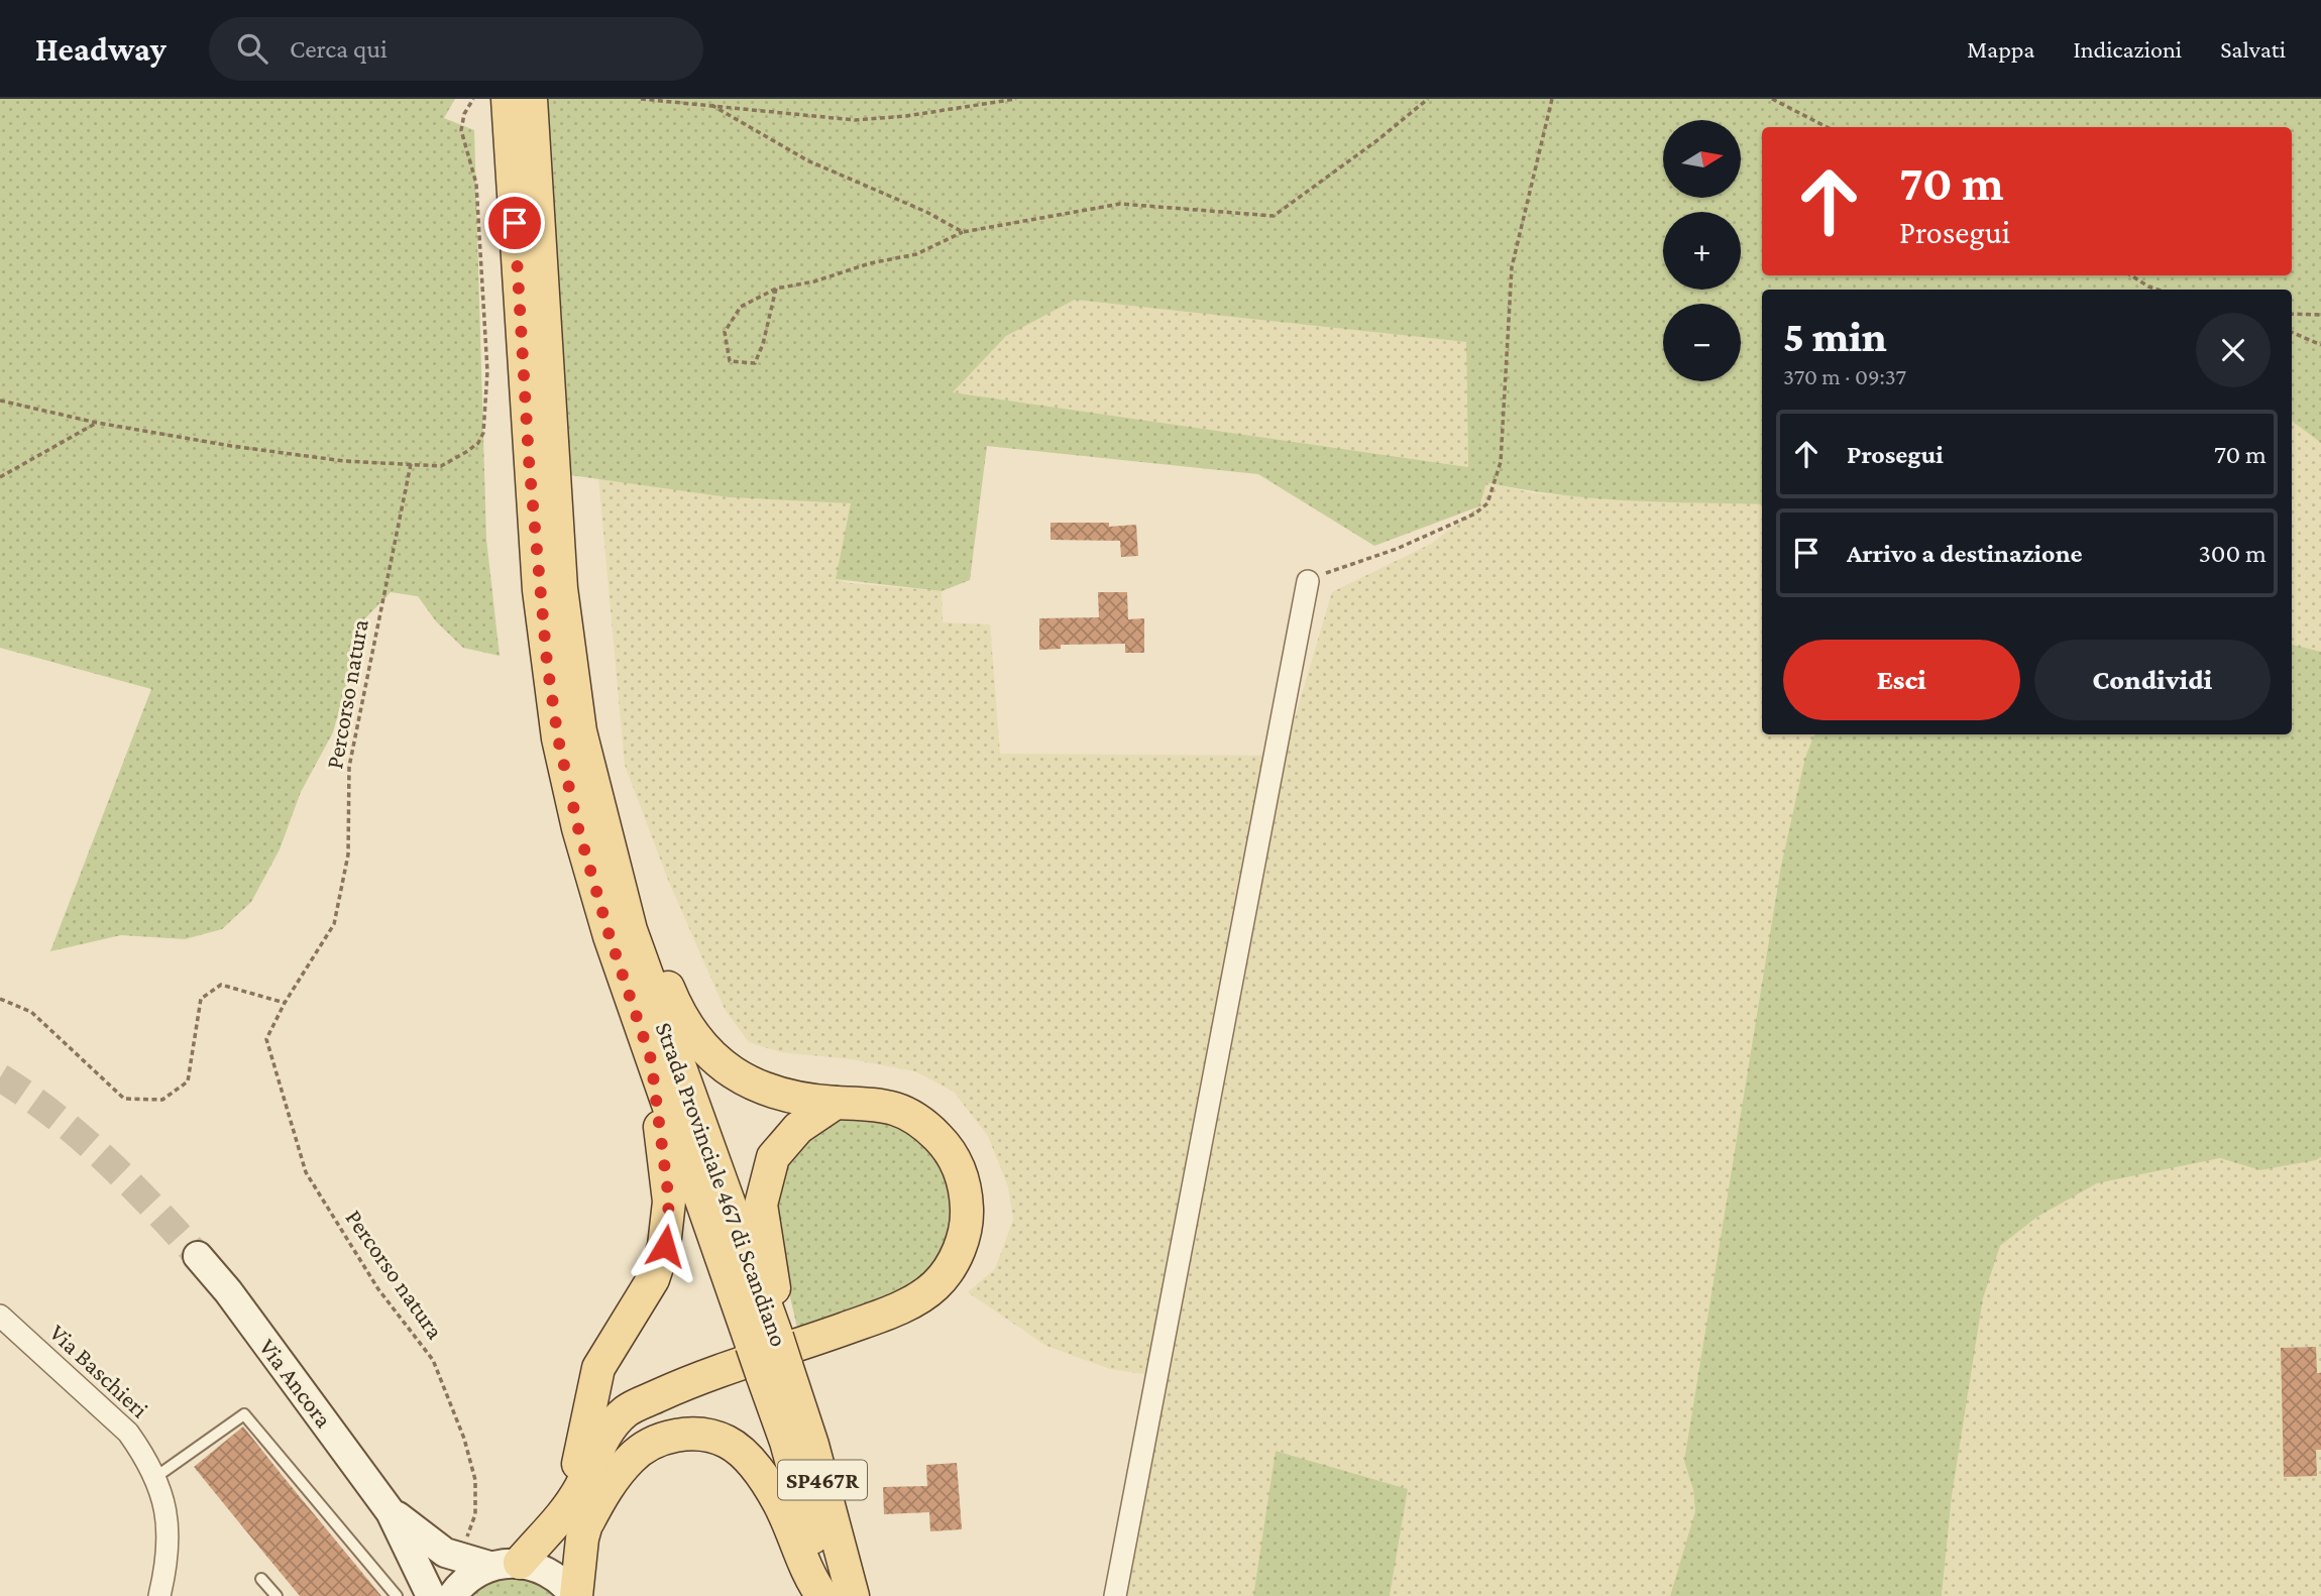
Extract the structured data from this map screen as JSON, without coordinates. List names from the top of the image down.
{
  "streets": {
    "main road": ["Strada Provinciale 467 di Scandiano", "Via Ancora", "SP467R"],
    "street": ["Via Baschieri"],
    "path": ["Percorso natura"]
  },
  "north": "right",
  "page": {
    "header": "Headway",
    "search": "Cerca qui",
    "nav": ["Mappa", "Indicazioni", "Salvati"],
    "map_buttons": ["+", "−"],
    "turn": ["70 m", "Prosegui"],
    "heading": ["5 min", "370 m · 09:37"],
    "list": [
      {
        "name": "Prosegui",
        "value": "70 m"
      },
      {
        "name": "Arrivo a destinazione",
        "value": "300 m"
      }
    ],
    "buttons": ["Esci", "Condividi"]
  }
}
